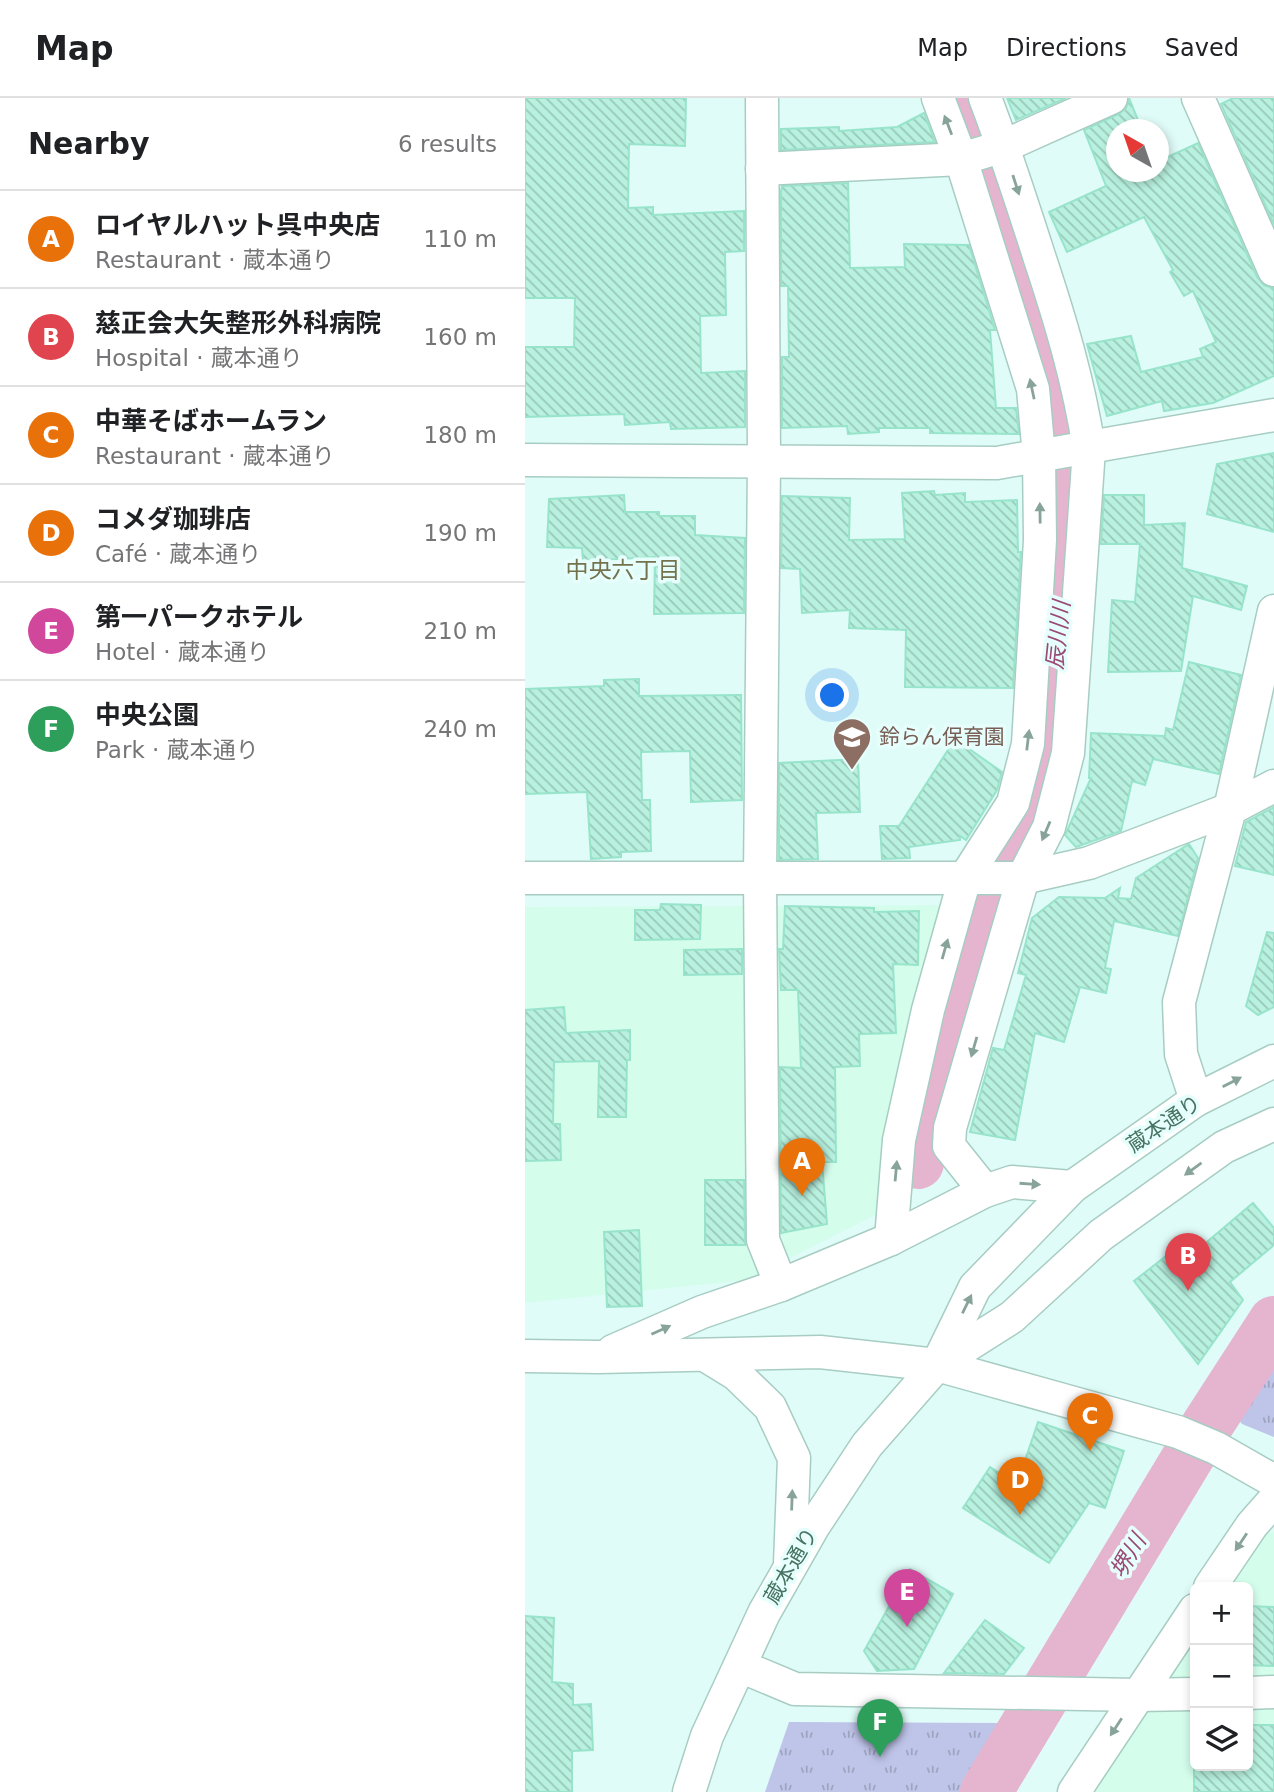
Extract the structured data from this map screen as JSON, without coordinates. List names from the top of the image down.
{
  "streets": {
    "street": ["蔵本通り"]
  },
  "districts": ["中央六丁目"],
  "water": ["辰川川", "堺川"],
  "places": {
    "school or university": ["鈴らん保育園"]
  },
  "north": "top left",
  "page": {
    "header": "Map",
    "nav": ["Map", "Directions", "Saved"],
    "heading": ["Nearby", "6 results"],
    "list": [
      {
        "mark": "A",
        "name": "ロイヤルハット呉中央店",
        "note": "Restaurant · 蔵本通り",
        "value": "110 m"
      },
      {
        "mark": "B",
        "name": "慈正会大矢整形外科病院",
        "note": "Hospital · 蔵本通り",
        "value": "160 m"
      },
      {
        "mark": "C",
        "name": "中華そばホームラン",
        "note": "Restaurant · 蔵本通り",
        "value": "180 m"
      },
      {
        "mark": "D",
        "name": "コメダ珈琲店",
        "note": "Café · 蔵本通り",
        "value": "190 m"
      },
      {
        "mark": "E",
        "name": "第一パークホテル",
        "note": "Hotel · 蔵本通り",
        "value": "210 m"
      },
      {
        "mark": "F",
        "name": "中央公園",
        "note": "Park · 蔵本通り",
        "value": "240 m"
      }
    ],
    "pins": [
      "A",
      "B",
      "C",
      "D",
      "E",
      "F"
    ],
    "map_buttons": ["+", "−"]
  }
}
